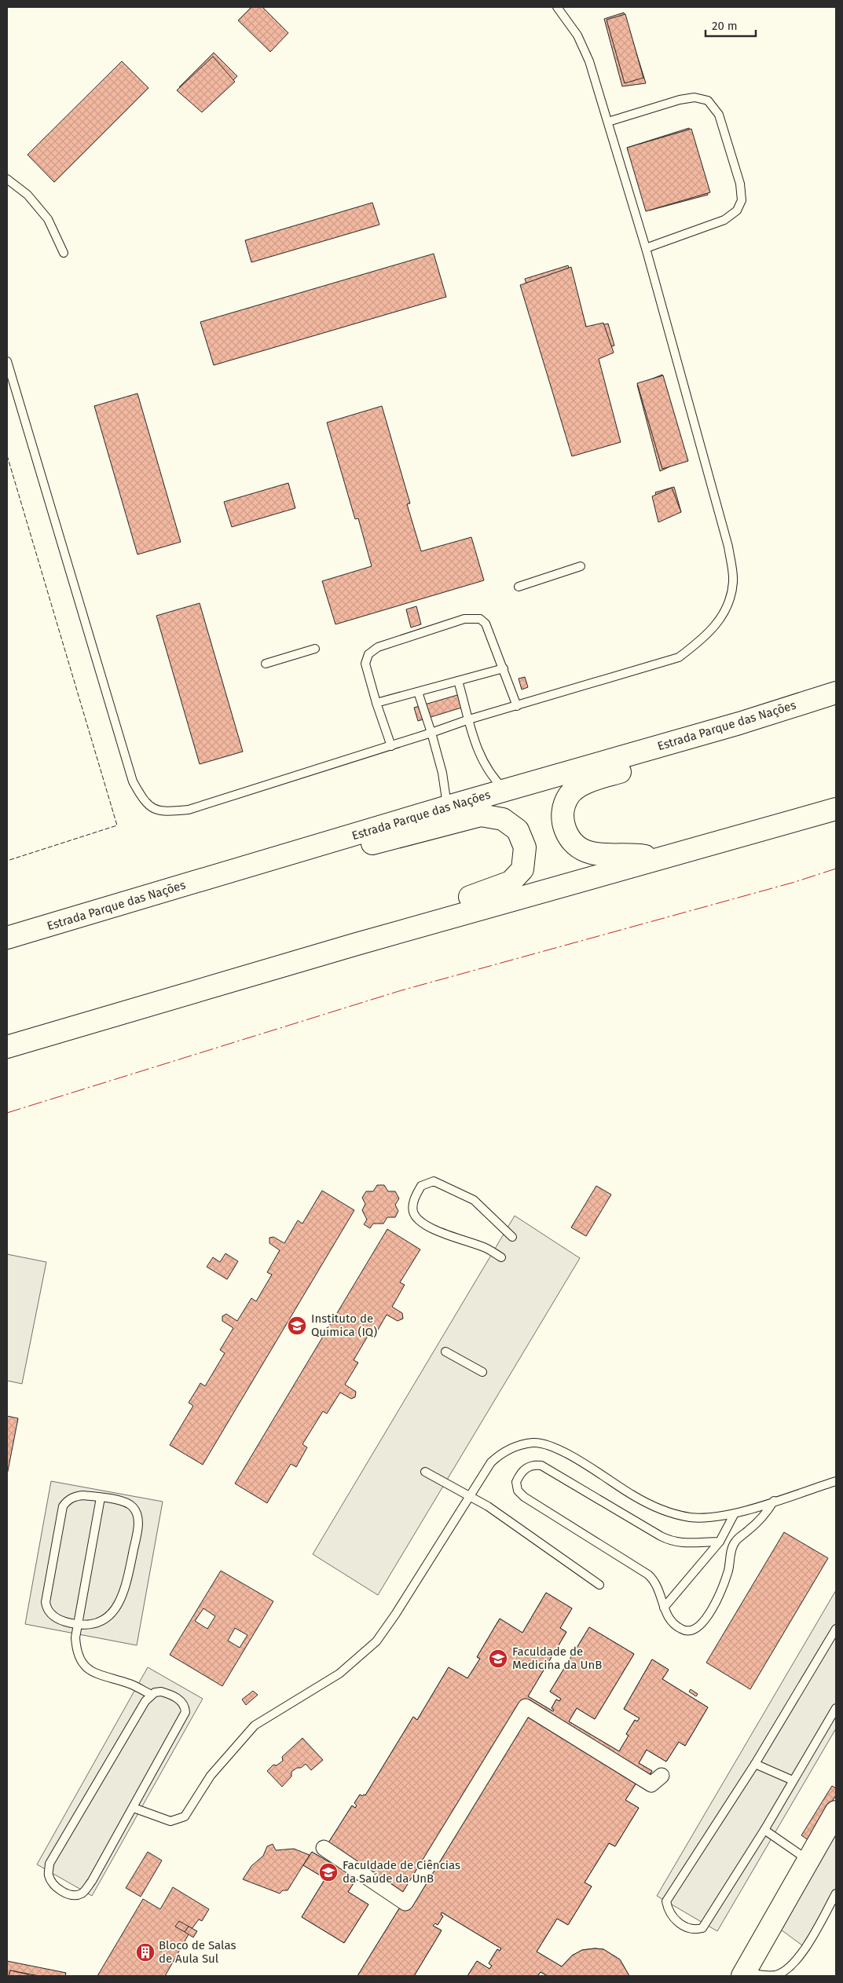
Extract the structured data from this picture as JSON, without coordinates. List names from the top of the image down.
{
  "streets": {
    "main road": ["Estrada Parque das Nações"]
  },
  "places": {
    "school or university": ["Instituto de Química (IQ)", "Faculdade de Medicina da UnB", "Faculdade de Ciências da Saúde da UnB"],
    "building": ["Bloco de Salas de Aula Sul"]
  },
  "scale_bar": "20 m"
}
